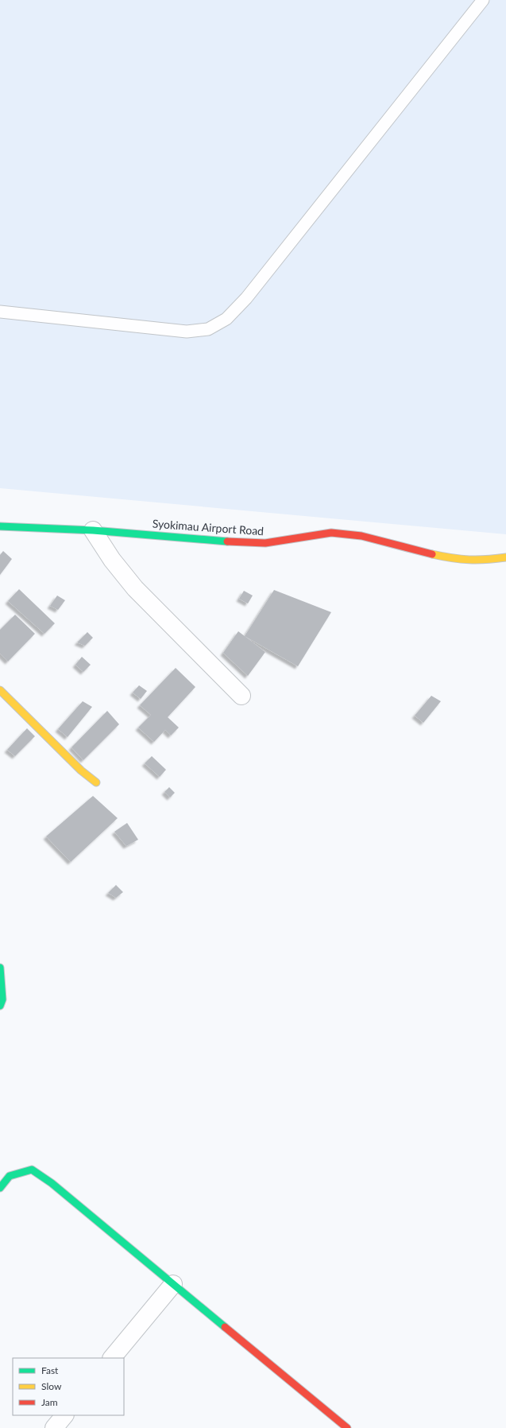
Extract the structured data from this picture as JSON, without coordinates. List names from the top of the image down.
{
  "streets": {
    "street": ["Syokimau Airport Road"]
  },
  "legend": ["Fast", "Slow", "Jam"]
}
